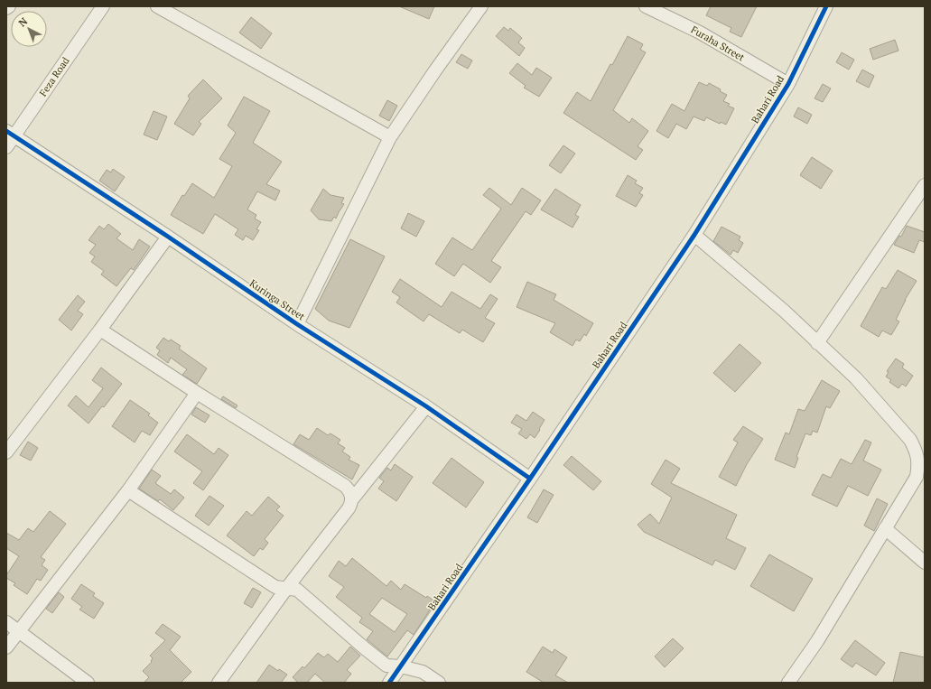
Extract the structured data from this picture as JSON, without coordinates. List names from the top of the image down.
{
  "streets": {
    "street": [
      "Furaha Street",
      "Feza Road",
      "Bahari Road",
      "Kuringa Street"
    ]
  },
  "crossings": [
    ["Furaha Street", "Bahari Road"],
    ["Feza Road", "Kuringa Street"],
    ["Bahari Road", "Kuringa Street"]
  ],
  "north": "top left"
}
